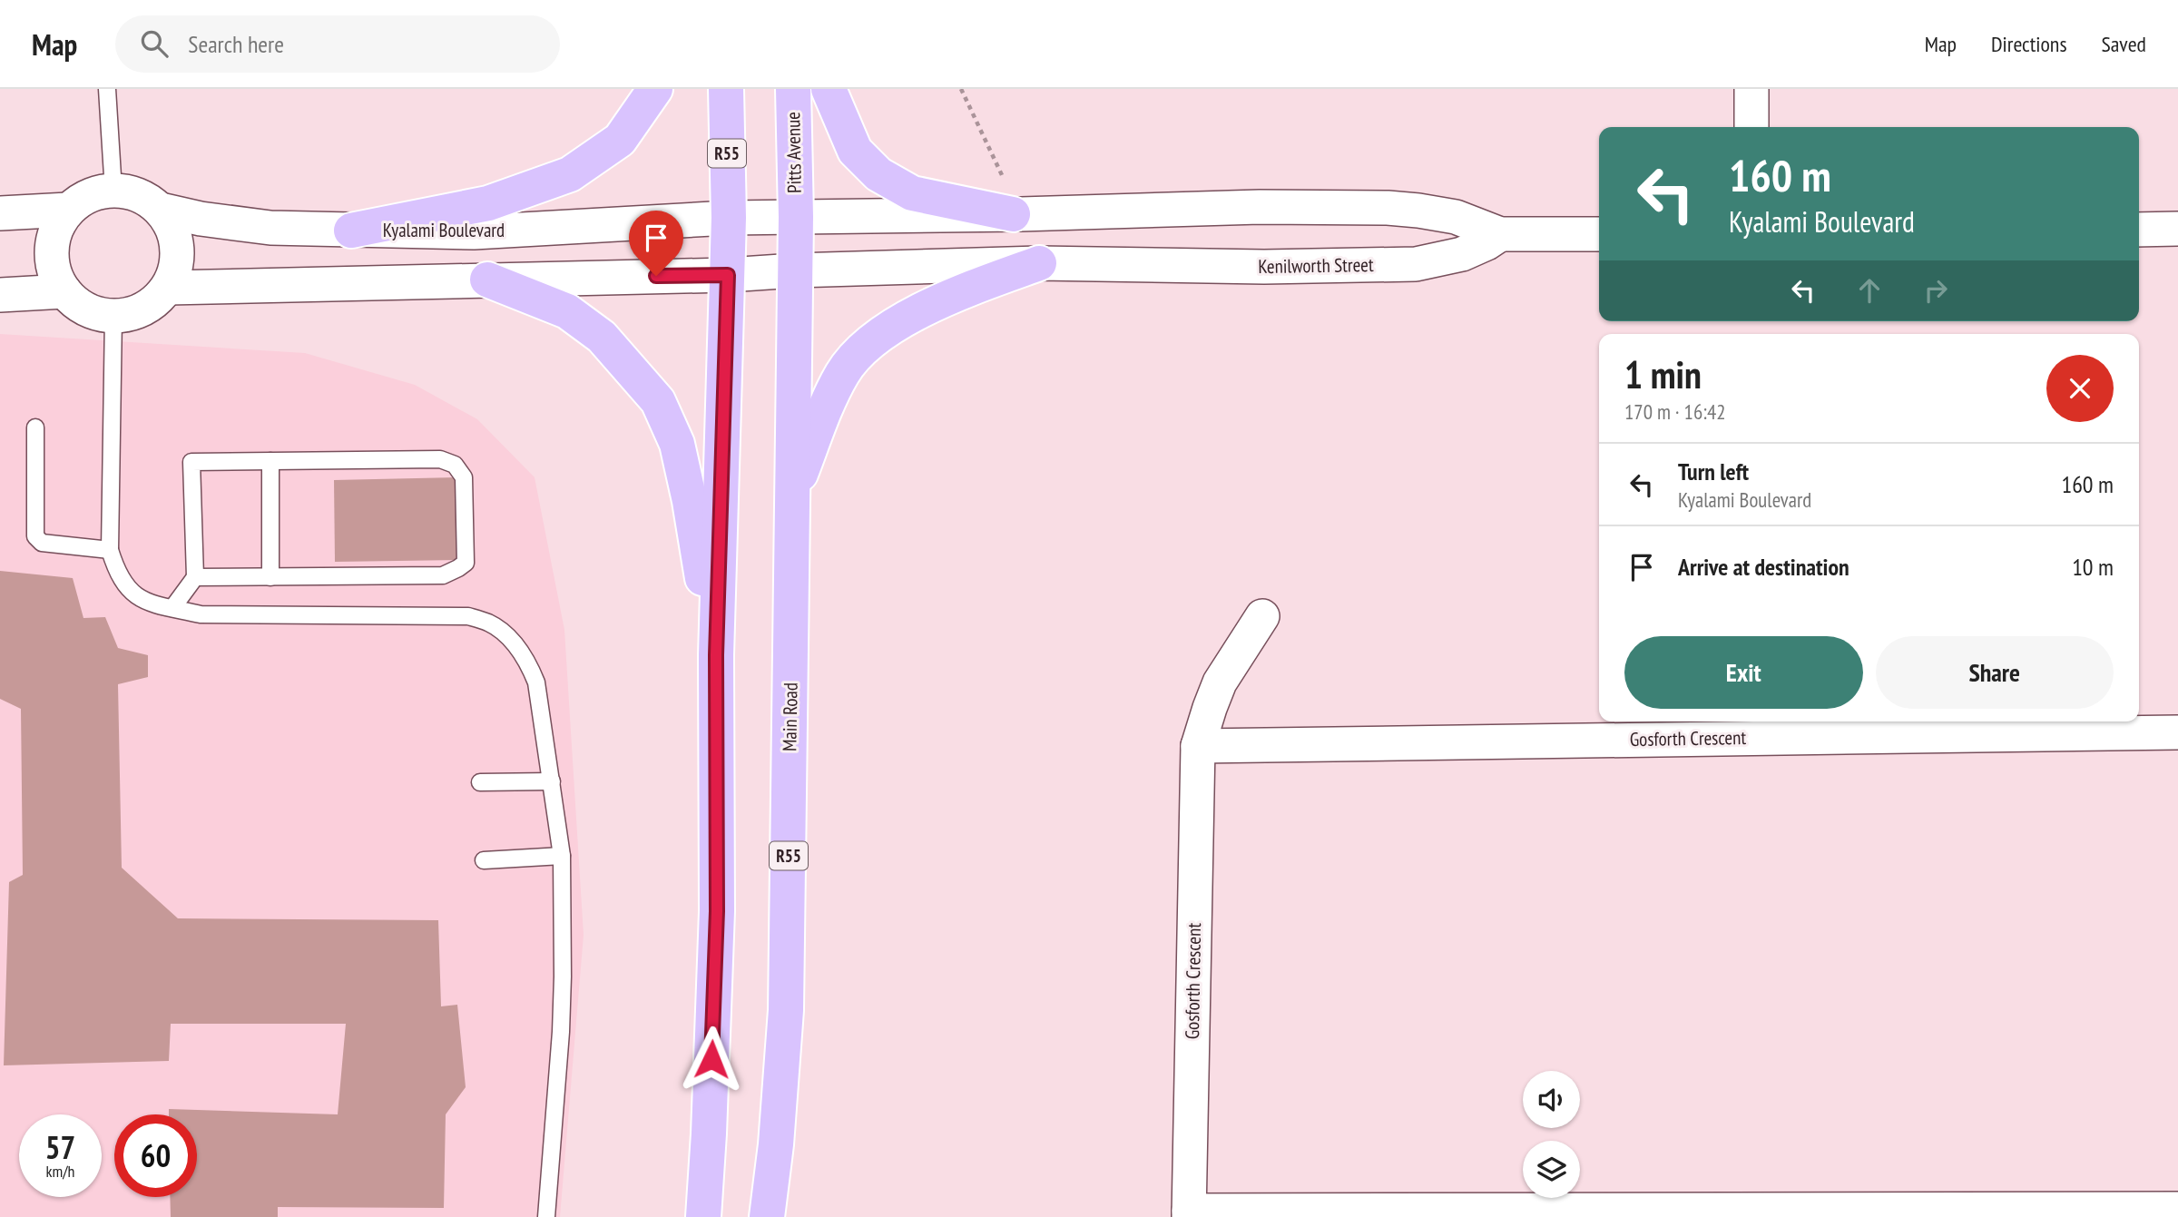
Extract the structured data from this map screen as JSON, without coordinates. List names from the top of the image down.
{
  "streets": {
    "main road": ["Pitts Avenue", "R55", "Main Road"],
    "street": ["Kyalami Boulevard", "Kenilworth Street", "Gosforth Crescent"]
  },
  "crossings": [
    ["Pitts Avenue", "Kyalami Boulevard"],
    ["Pitts Avenue", "Kenilworth Street"],
    ["Pitts Avenue", "Main Road"],
    ["R55", "Kyalami Boulevard"],
    ["R55", "Kenilworth Street"],
    ["Kyalami Boulevard", "Kenilworth Street"],
    ["Kyalami Boulevard", "Main Road"],
    ["Kenilworth Street", "Main Road"]
  ],
  "page": {
    "header": "Map",
    "search": "Search here",
    "nav": ["Map", "Directions", "Saved"],
    "turn": ["160 m", "Kyalami Boulevard"],
    "heading": ["1 min", "170 m · 16:42"],
    "list": [
      {
        "name": "Turn left",
        "note": "Kyalami Boulevard",
        "value": "160 m"
      },
      {
        "name": "Arrive at destination",
        "value": "10 m"
      }
    ],
    "buttons": ["Exit", "Share"],
    "speed": "57 km/h",
    "limit": "60"
  }
}
